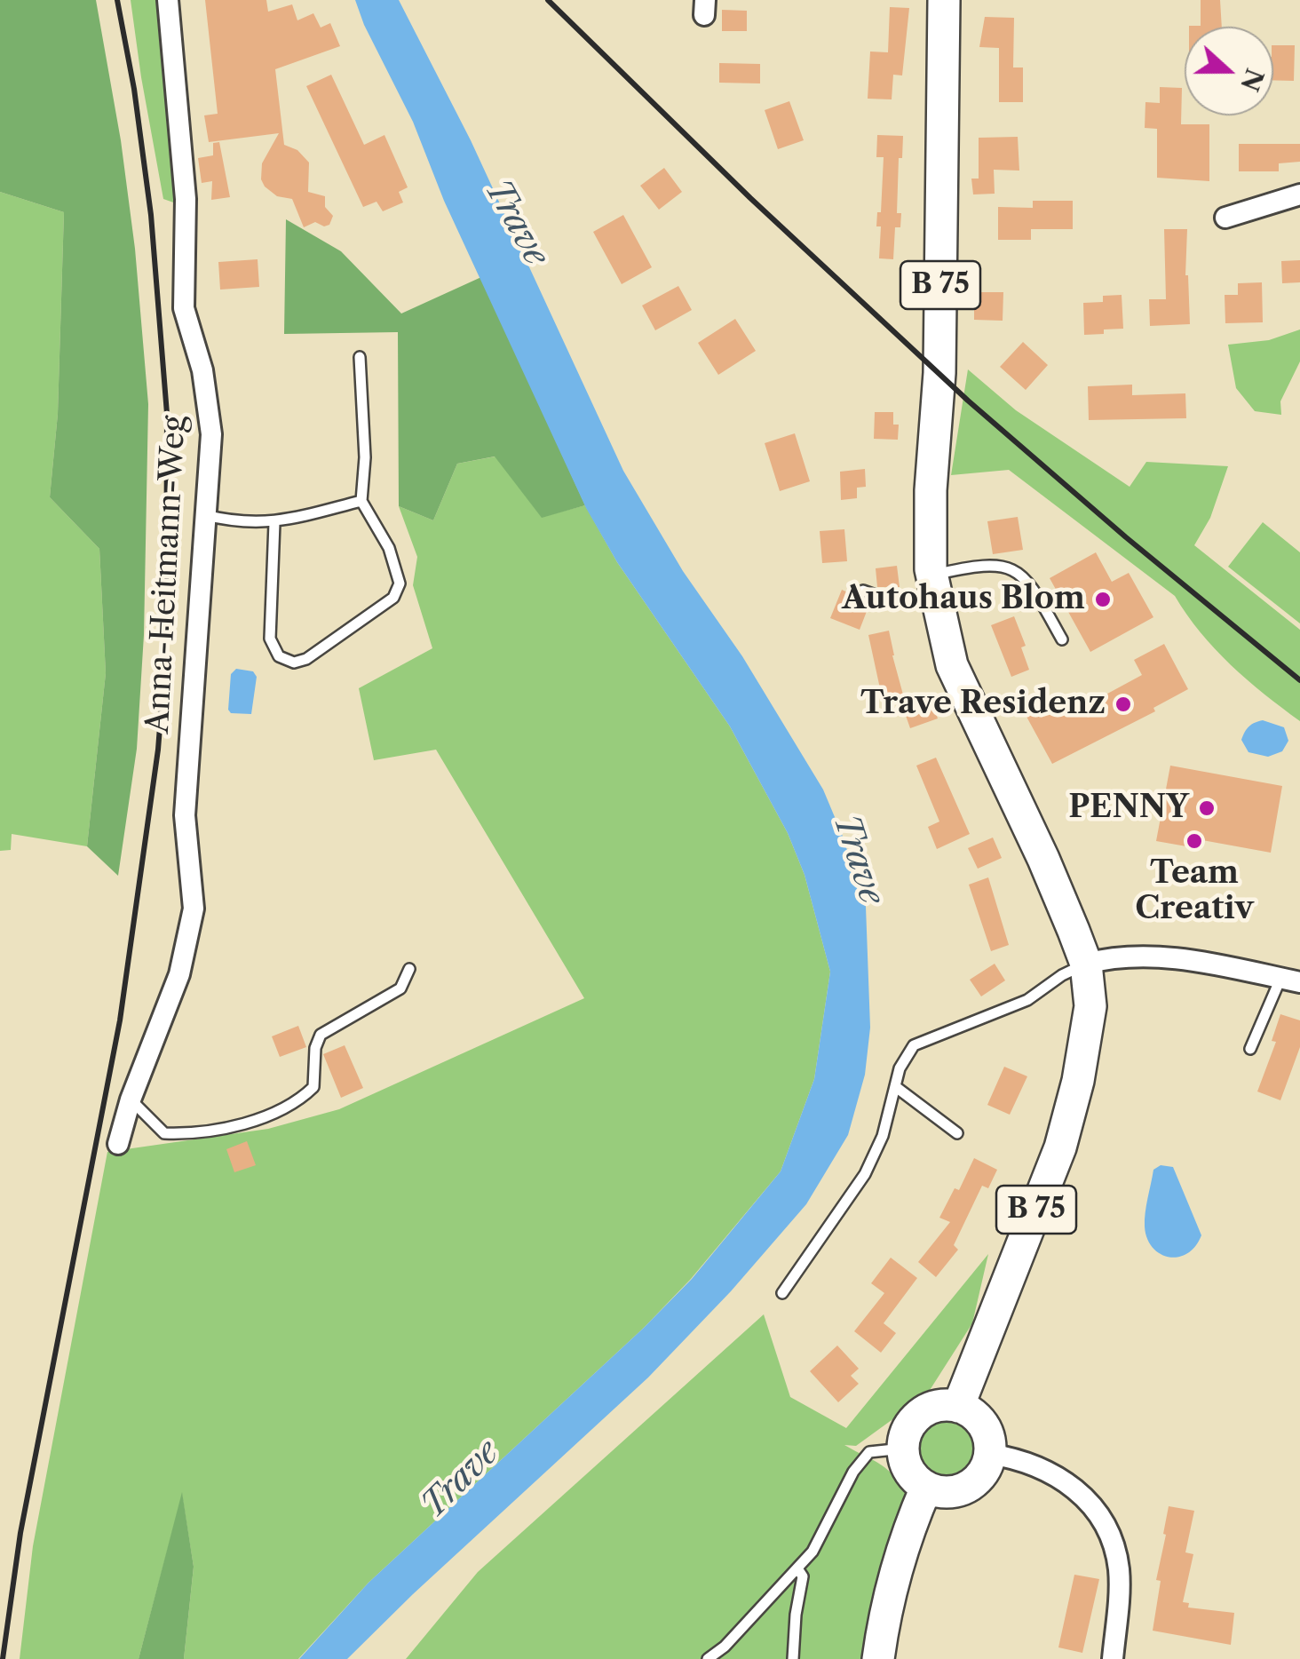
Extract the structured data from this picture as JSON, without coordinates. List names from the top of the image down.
{
  "streets": {
    "main road": ["B 75"],
    "street": ["Anna-Heitmann-Weg"]
  },
  "water": ["Trave"],
  "places": [
    "Autohaus Blom",
    "Trave Residenz",
    "PENNY",
    "Team Creativ"
  ],
  "north": "right"
}
